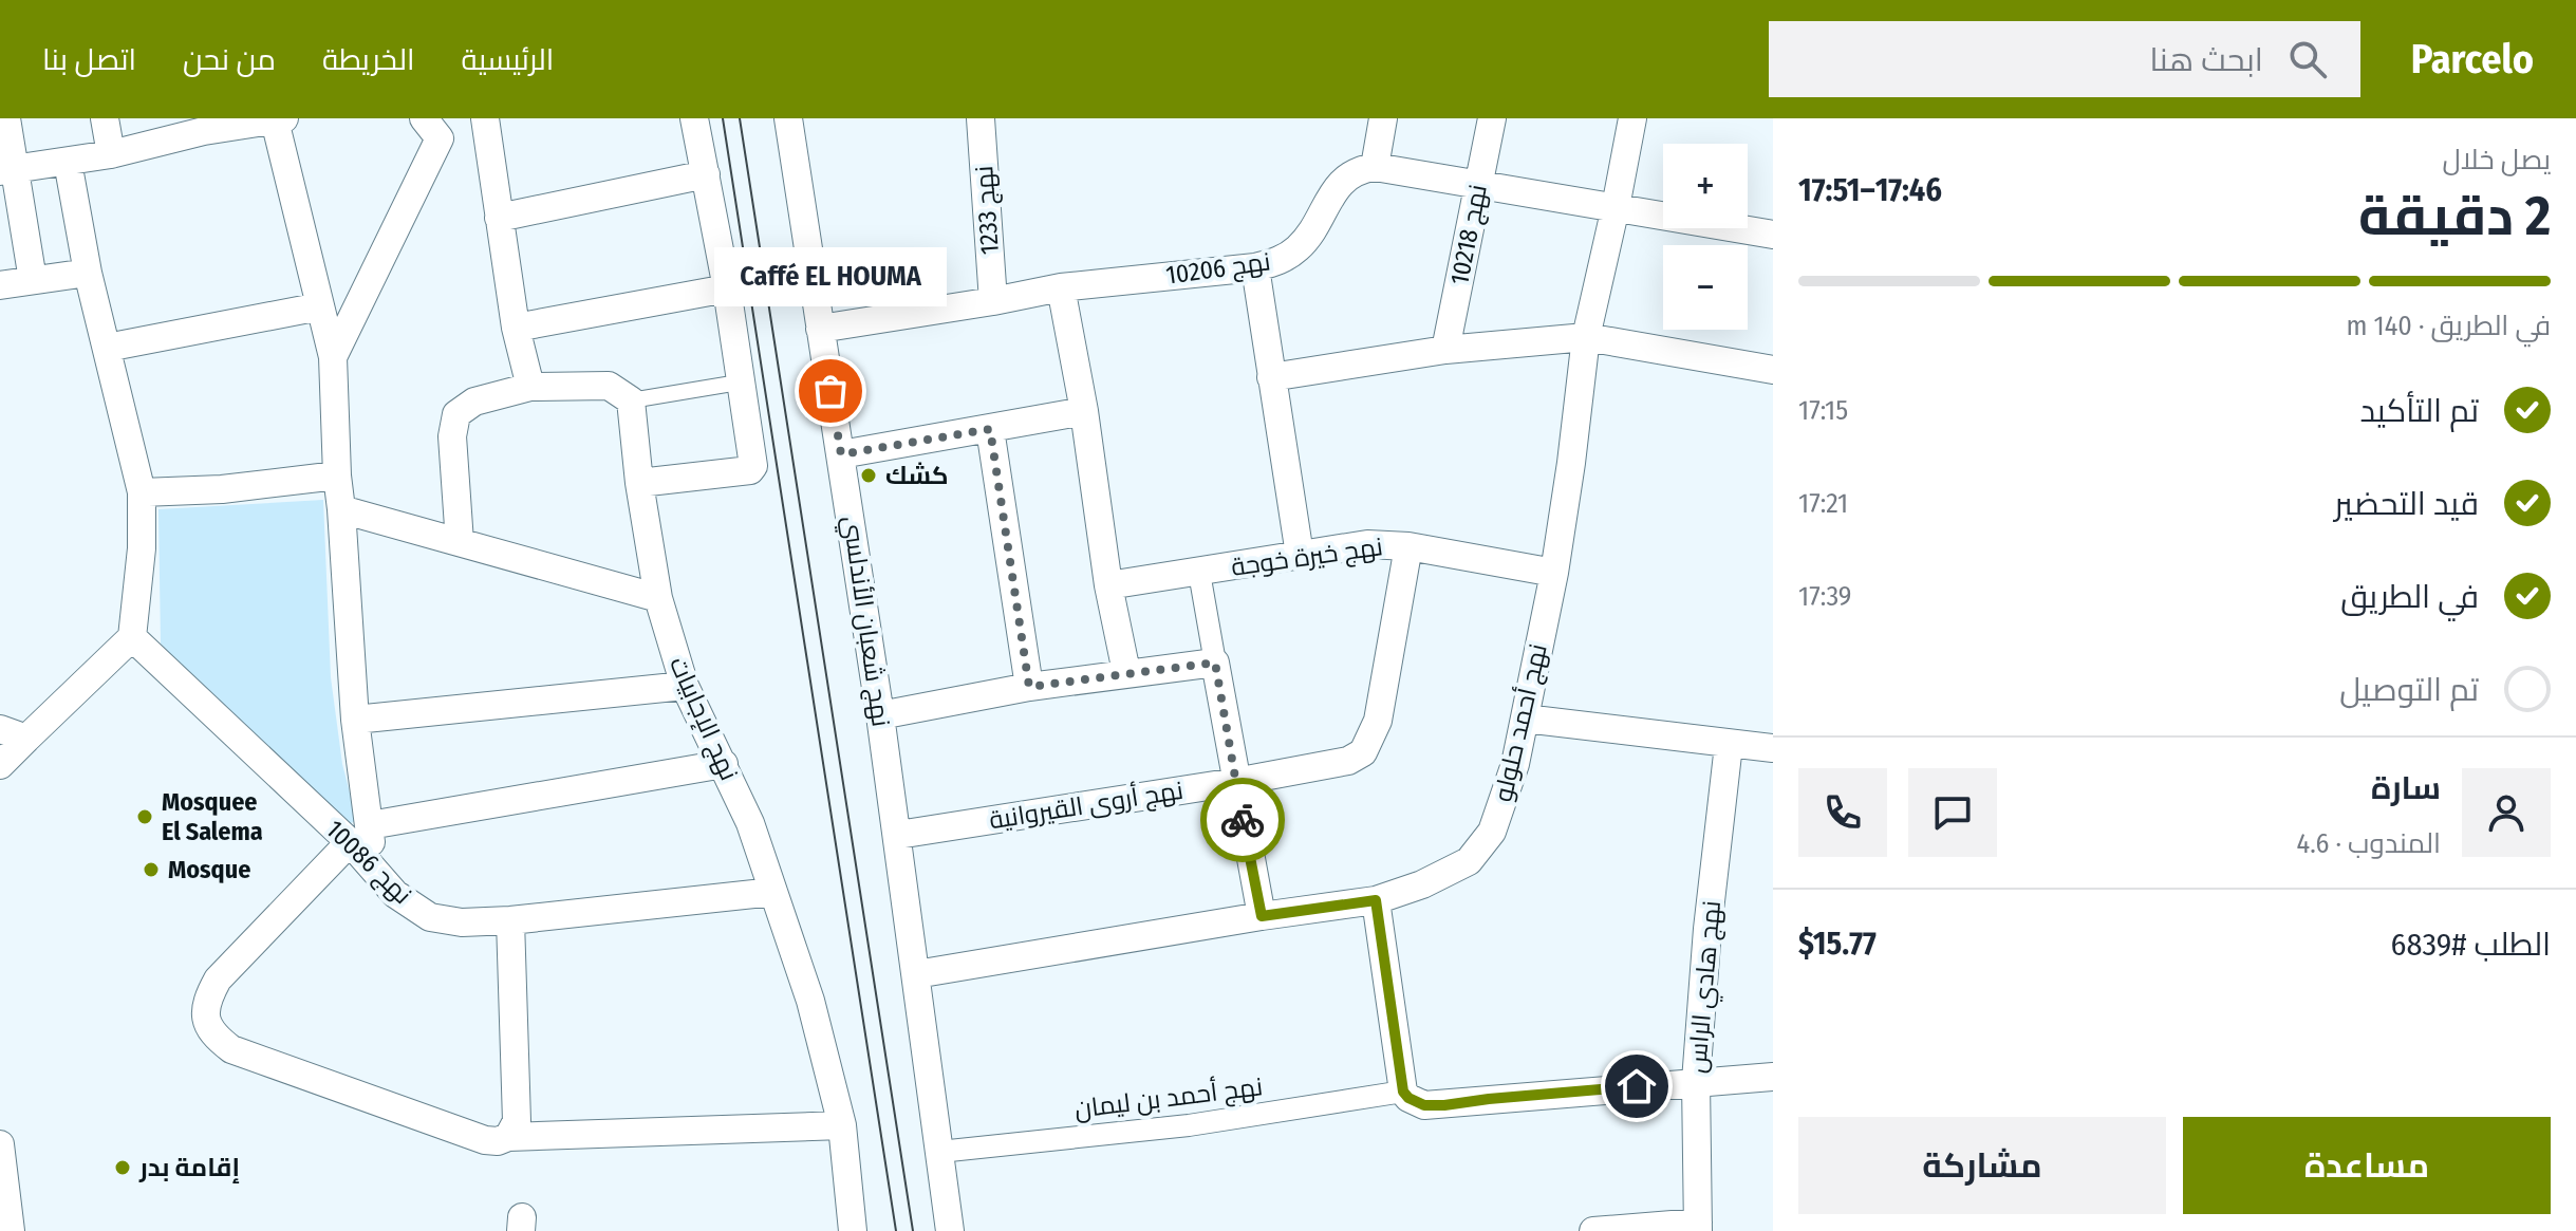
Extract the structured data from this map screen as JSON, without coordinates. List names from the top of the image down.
{
  "streets": {
    "street": [
      "نهج 1233",
      "نهج 10218",
      "نهج 10206",
      "نهج خيرة خوجة",
      "نهج شعبان الأندلسي",
      "نهج الإجابيات",
      "نهج أحمد حلولو",
      "نهج أروى القيروانية",
      "نهج 10086",
      "نهج هادي الراس",
      "نهج أحمد بن ليمان"
    ]
  },
  "crossings": [
    ["نهج 1233", "نهج 10206"],
    ["نهج 10206", "نهج شعبان الأندلسي"],
    ["نهج خيرة خوجة", "نهج أحمد حلولو"],
    ["نهج خيرة خوجة", "نهج أروى القيروانية"],
    ["نهج شعبان الأندلسي", "نهج أحمد حلولو"],
    ["نهج شعبان الأندلسي", "نهج أروى القيروانية"],
    ["نهج شعبان الأندلسي", "نهج أحمد بن ليمان"],
    ["نهج الإجابيات", "نهج 10086"]
  ],
  "places": [
    "Caffé EL HOUMA",
    "كشك",
    "Mosquee El Salema",
    "Mosque",
    "إقامة بدر"
  ],
  "page": {
    "header": "Parcelo",
    "search": "ابحث هنا",
    "nav": [
      "الرئيسية",
      "الخريطة",
      "من نحن",
      "اتصل بنا"
    ],
    "heading": ["2 دقيقة", "يصل خلال", "17:46–17:51"],
    "panel": [
      "سارة",
      "المندوب · 4.6",
      "الطلب #6839",
      "$15.77"
    ],
    "map_buttons": ["+", "−"],
    "bubble": "Caffé EL HOUMA",
    "bar": "في الطريق · 140 m",
    "list": [
      ["تم التأكيد", "17:15"],
      ["قيد التحضير", "17:21"],
      ["في الطريق", "17:39"],
      "تم التوصيل"
    ],
    "buttons": ["مساعدة", "مشاركة"]
  }
}
